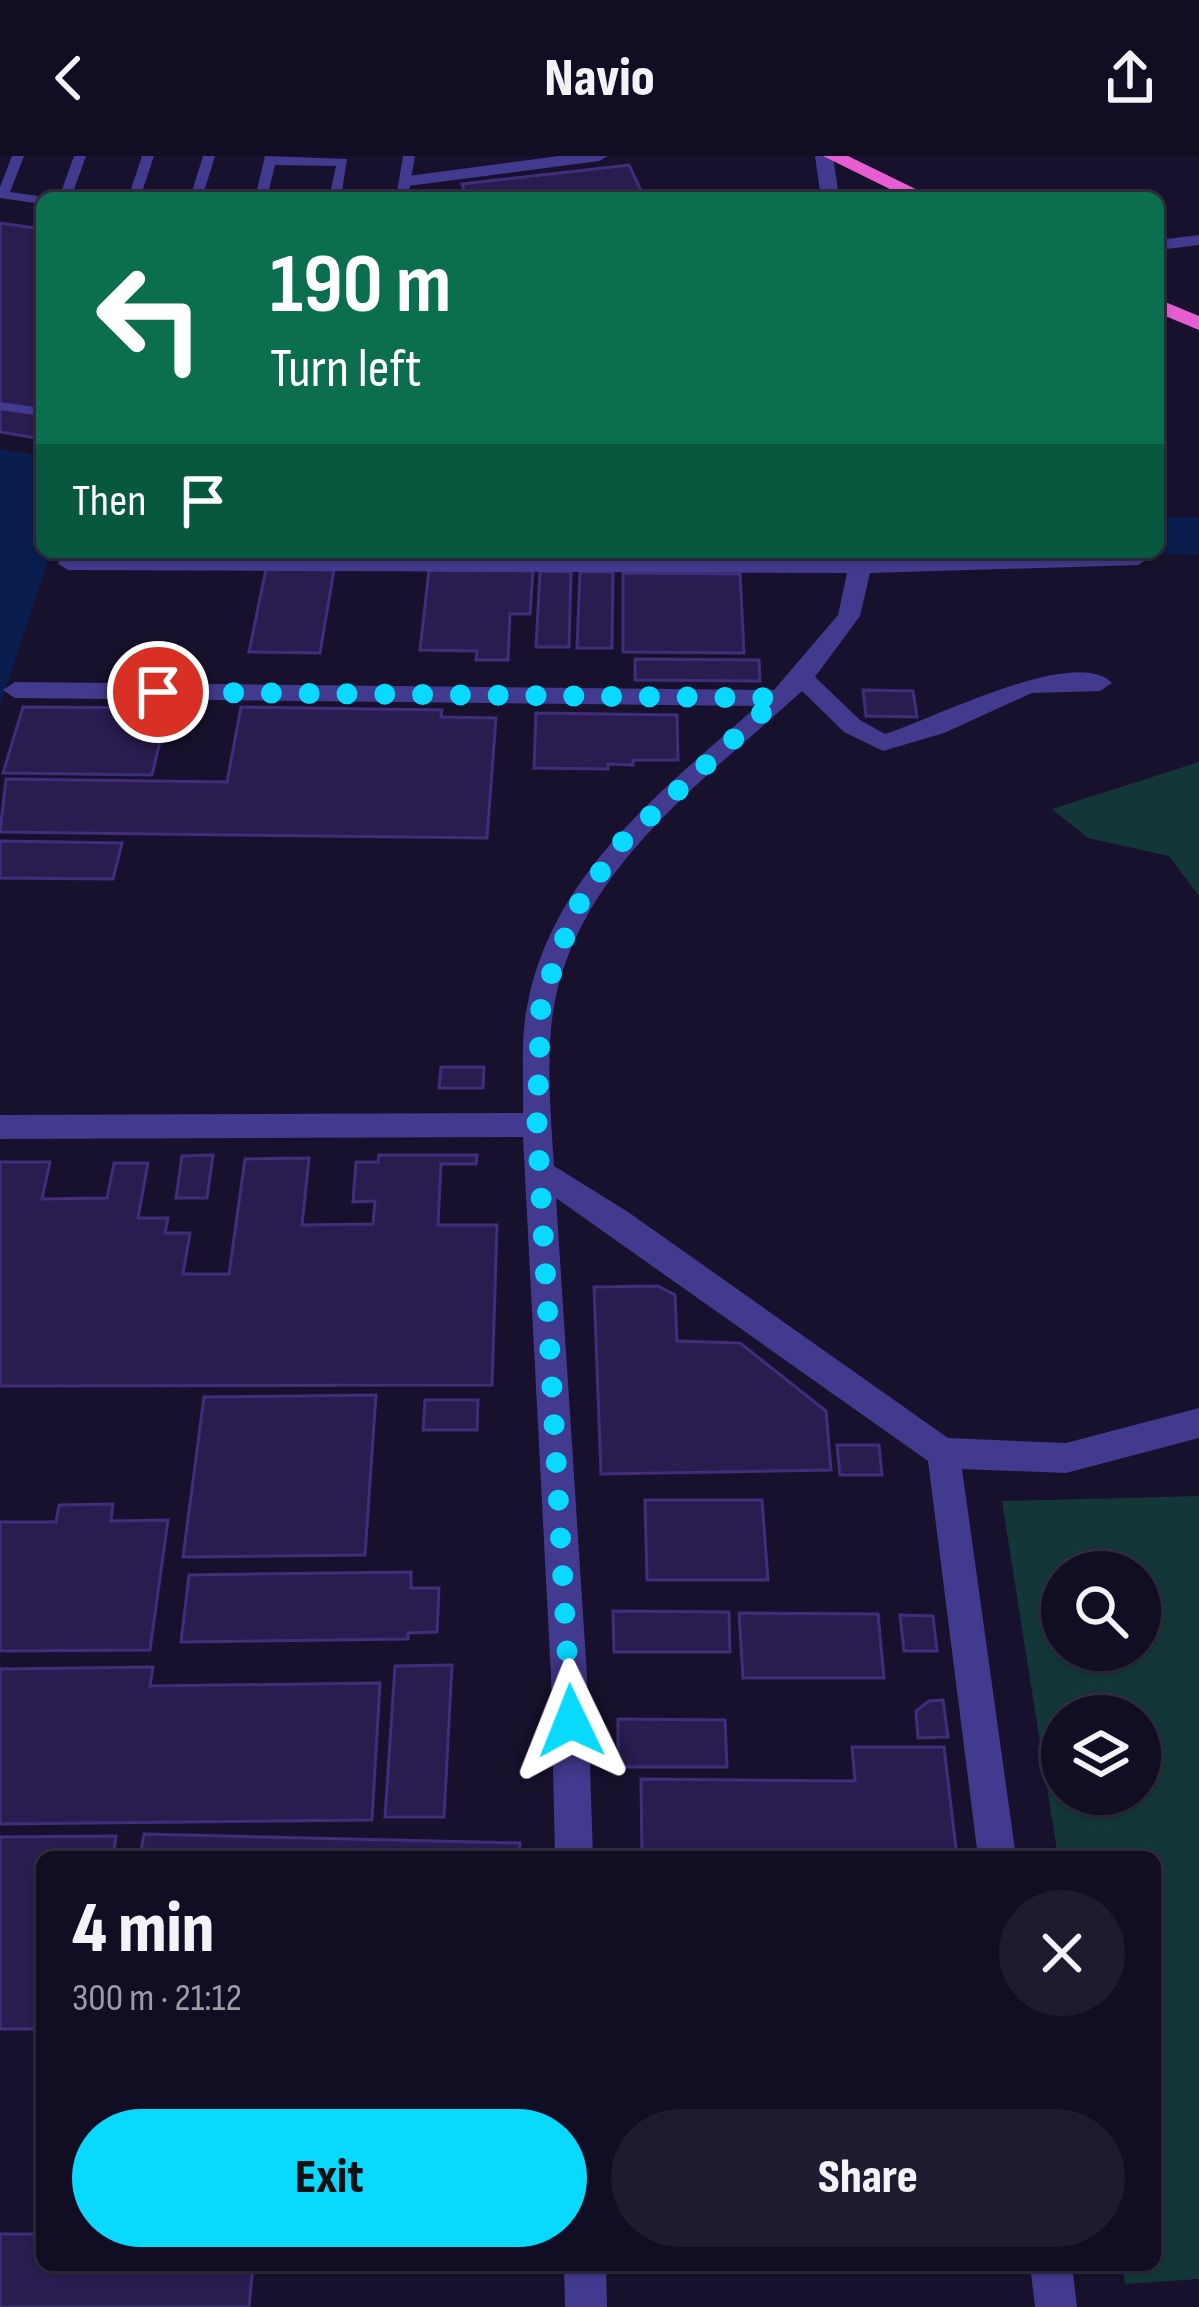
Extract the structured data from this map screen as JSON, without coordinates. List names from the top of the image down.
{
  "page": {
    "header": "Navio",
    "turn": ["190 m", "Turn left"],
    "then": "Then",
    "heading": ["4 min", "300 m · 21:12"],
    "buttons": ["Exit", "Share"]
  }
}
